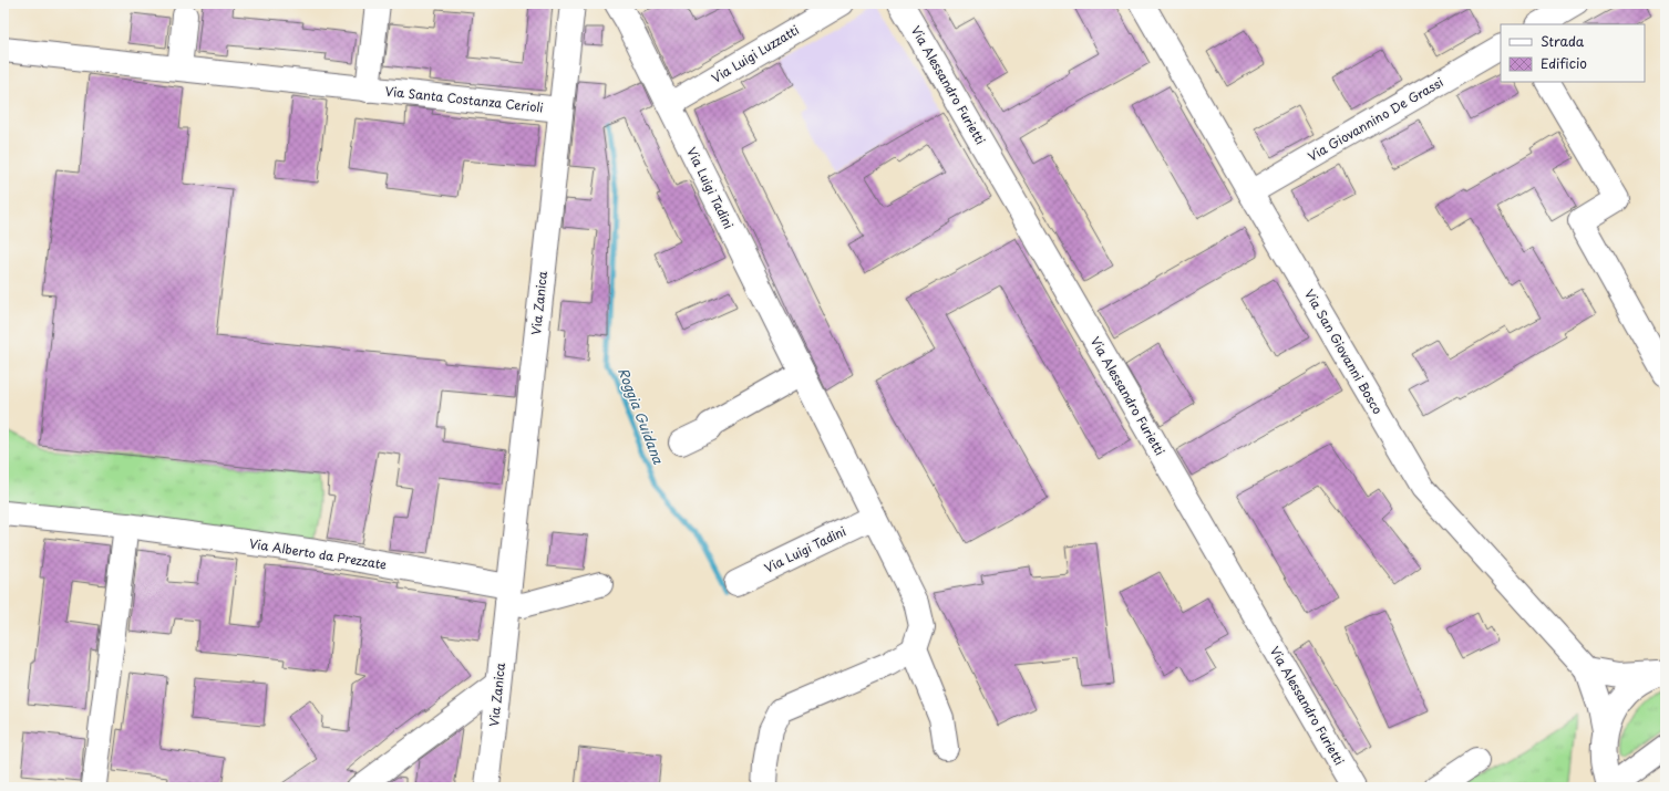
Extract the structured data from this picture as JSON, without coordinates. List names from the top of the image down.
{
  "streets": {
    "main road": [
      "Via Luigi Luzzatti",
      "Via Alessandro Furietti",
      "Via Santa Costanza Cerioli",
      "Via Giovannino De Grassi",
      "Via Luigi Tadini",
      "Via Zanica",
      "Via San Giovanni Bosco",
      "Via Alberto da Prezzate"
    ]
  },
  "crossings": [
    ["Via Luigi Luzzatti", "Via Luigi Tadini"],
    ["Via Santa Costanza Cerioli", "Via Zanica"],
    ["Via Giovannino De Grassi", "Via San Giovanni Bosco"],
    ["Via Zanica", "Via Alberto da Prezzate"]
  ],
  "water": ["Roggia Guidana"],
  "legend": ["Strada", "Edificio"]
}
